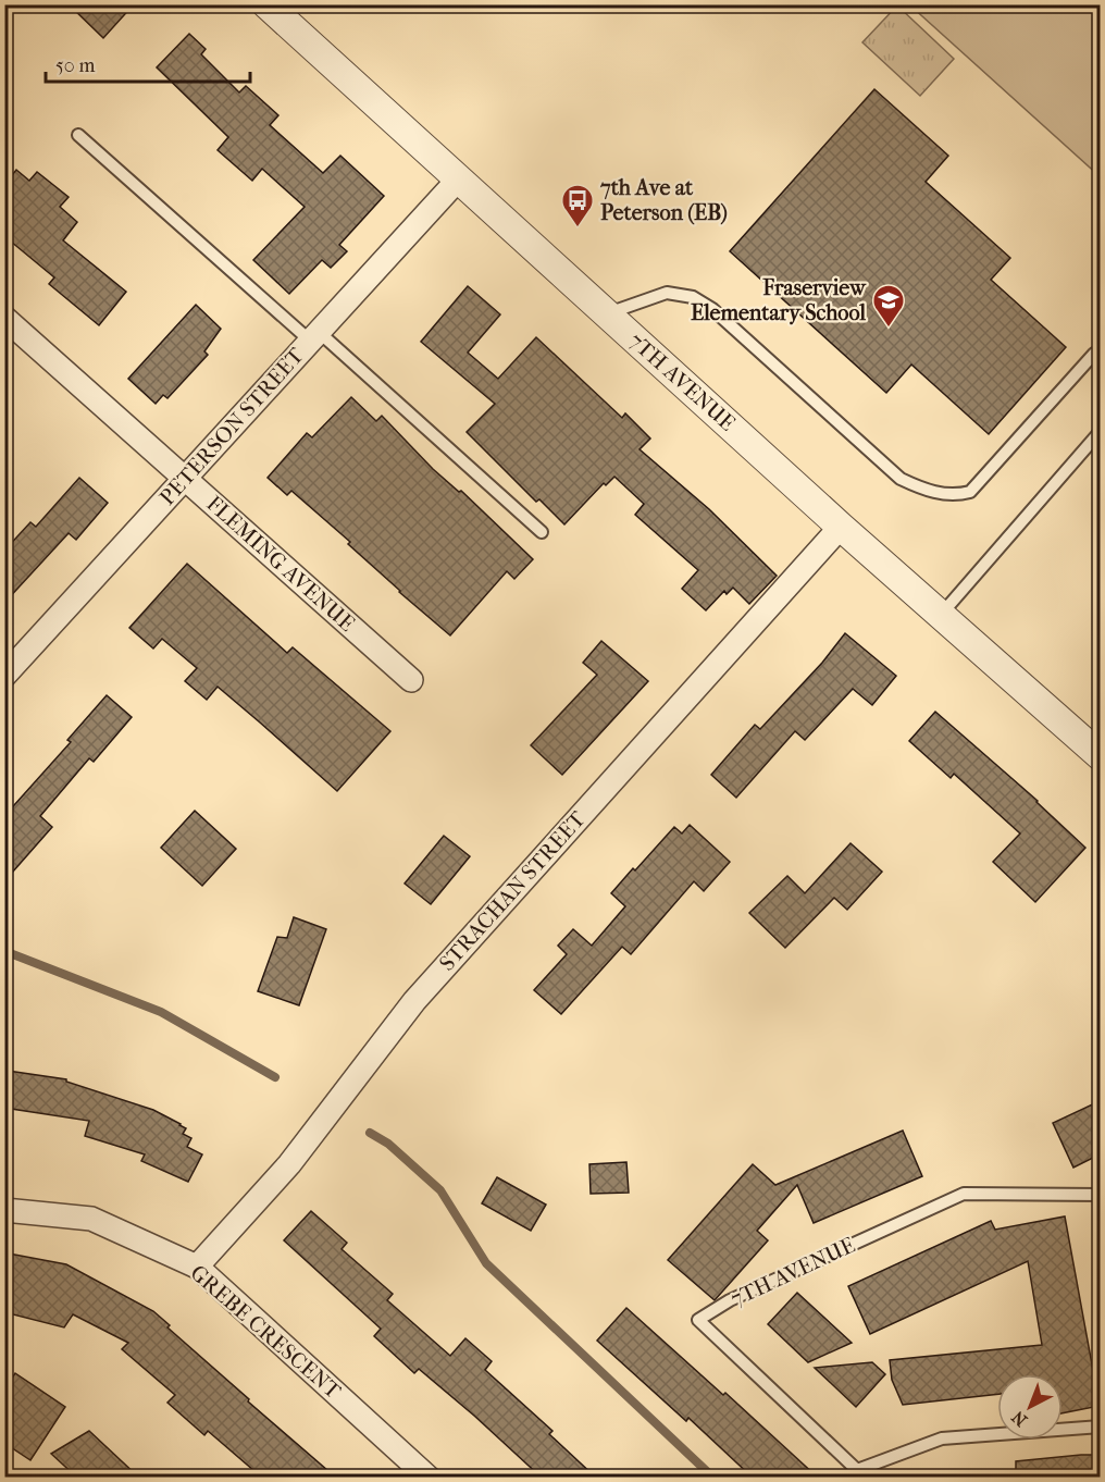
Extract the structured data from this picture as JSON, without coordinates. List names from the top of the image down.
{
  "streets": {
    "street": [
      "7TH AVENUE",
      "PETERSON STREET",
      "FLEMING AVENUE",
      "STRACHAN STREET",
      "GREBE CRESCENT"
    ]
  },
  "crossings": [
    ["7TH AVENUE", "PETERSON STREET"],
    ["7TH AVENUE", "STRACHAN STREET"],
    ["PETERSON STREET", "FLEMING AVENUE"],
    ["STRACHAN STREET", "GREBE CRESCENT"]
  ],
  "places": {
    "bus stop": ["7th Ave at Peterson (EB)"],
    "school or university": ["Fraserview Elementary School"]
  },
  "scale_bar": "50 m",
  "north": "bottom left"
}
